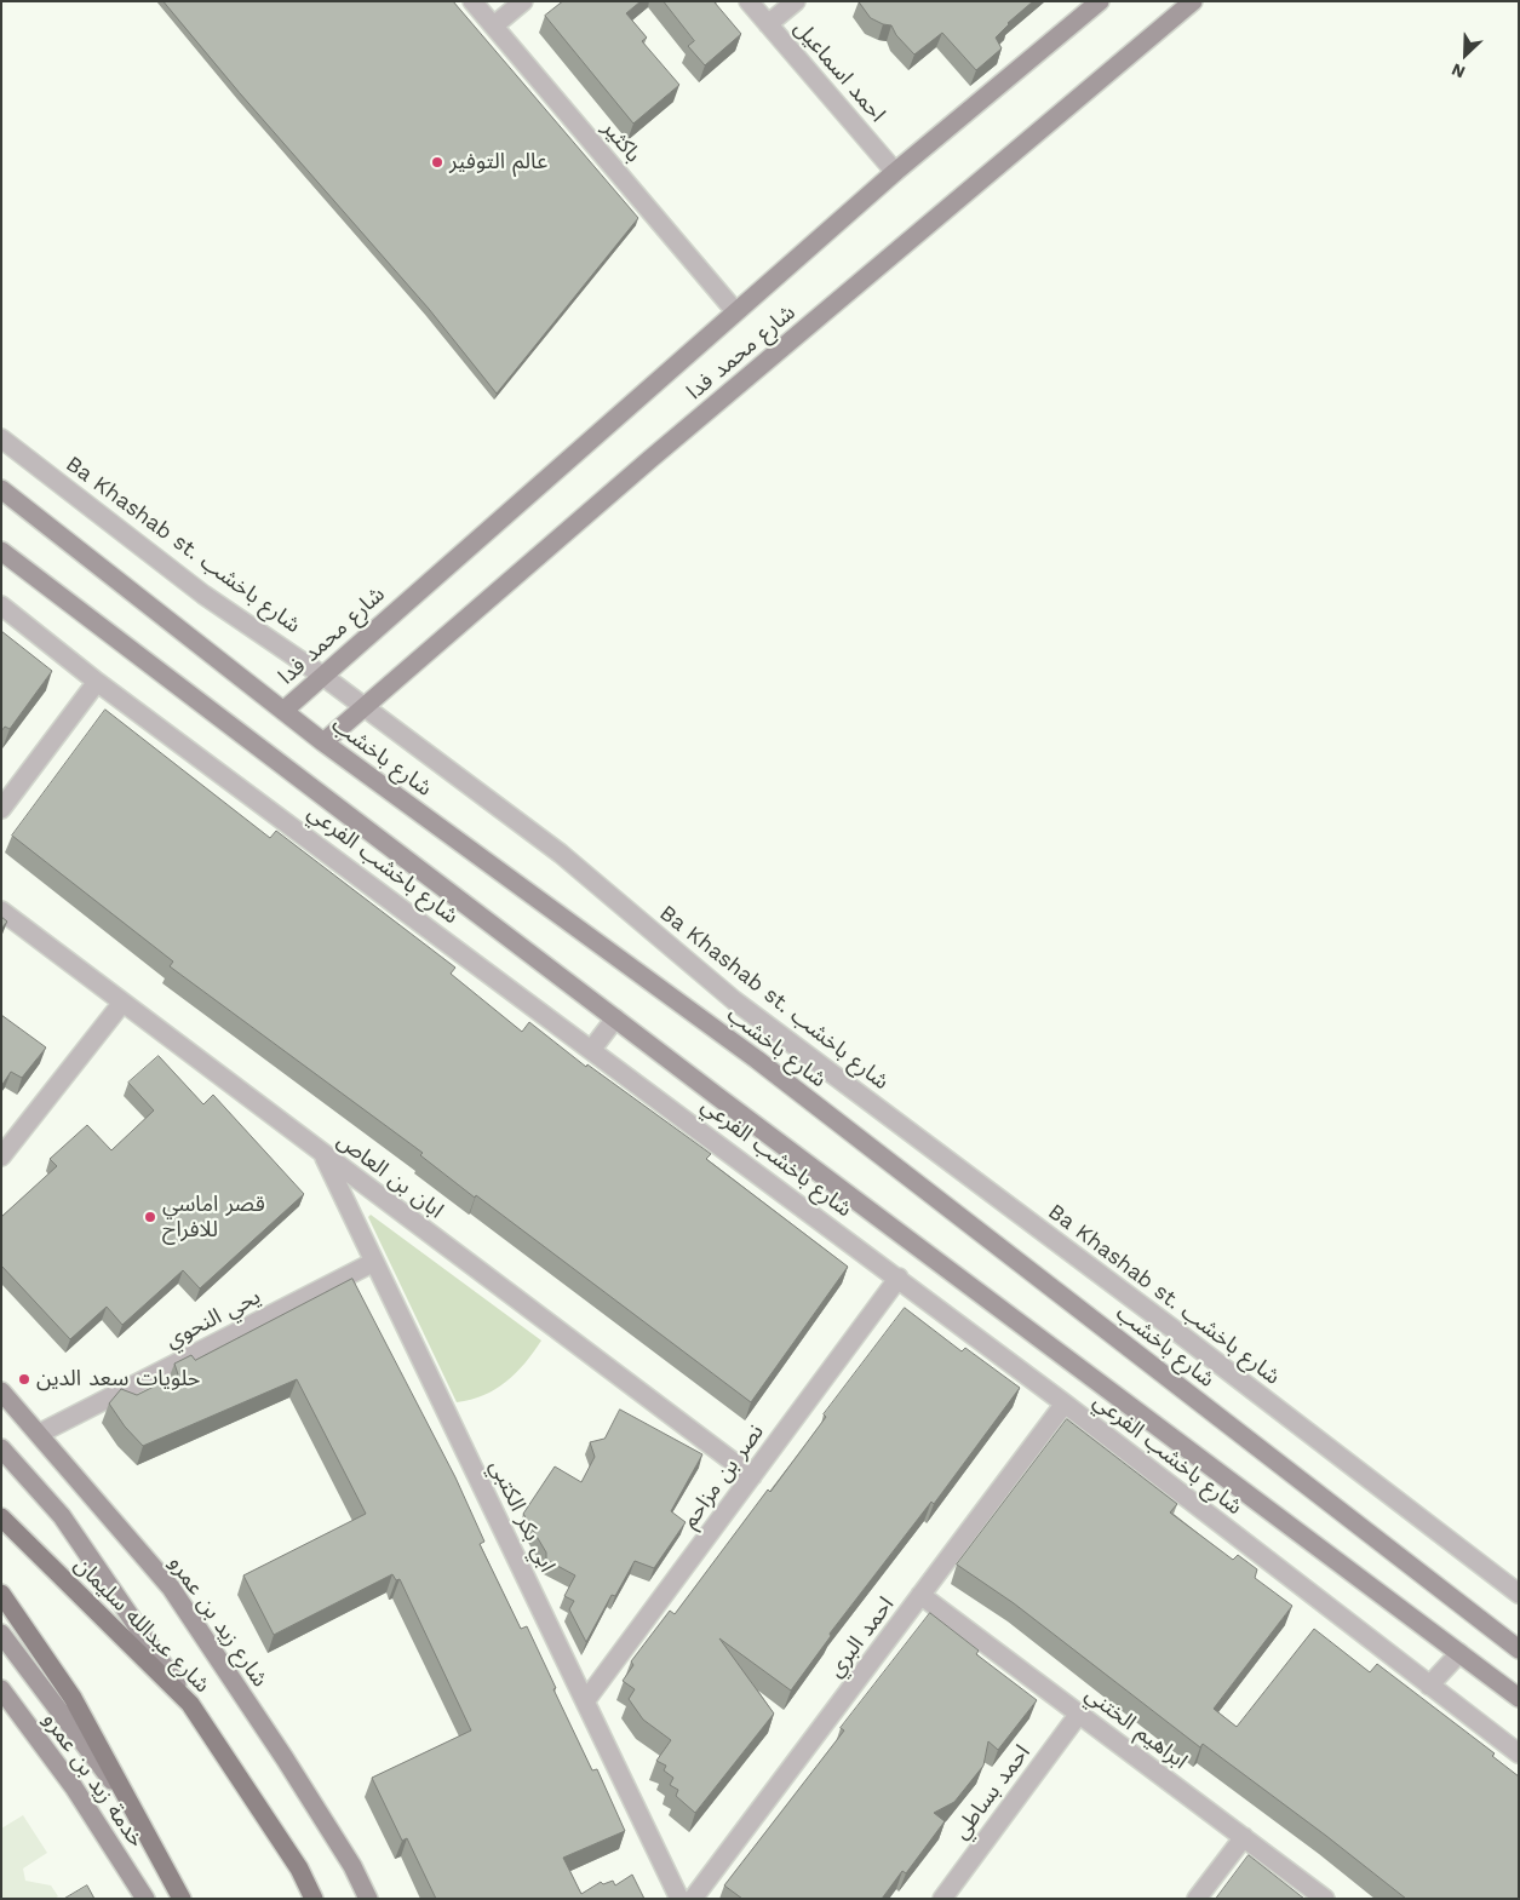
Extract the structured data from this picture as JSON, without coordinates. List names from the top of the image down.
{
  "streets": {
    "main road": [
      "شارع محمد فدا",
      "شارع باخشب",
      "شارع زيد بن عمرو",
      "شارع عبدالله سليمان",
      "خدمة زيد بن عمرو"
    ],
    "street": [
      "احمد اسماعيل",
      "باكثير",
      "Ba Khashab st. شارع باخشب",
      "شارع باخشب الفرعي",
      "ابان بن العاص",
      "يحي النحوي",
      "نصر بن مزاحم",
      "ابي بكر الكتبي",
      "احمد البري",
      "ابراهيم الختني",
      "احمد بساطي"
    ]
  },
  "crossings": [
    ["احمد اسماعيل", "شارع محمد فدا"],
    ["باكثير", "شارع محمد فدا"],
    ["شارع محمد فدا", "Ba Khashab st. شارع باخشب"],
    ["شارع محمد فدا", "شارع باخشب"],
    ["شارع باخشب الفرعي", "نصر بن مزاحم"],
    ["شارع باخشب الفرعي", "احمد البري"],
    ["ابان بن العاص", "نصر بن مزاحم"],
    ["ابان بن العاص", "ابي بكر الكتبي"],
    ["يحي النحوي", "ابي بكر الكتبي"],
    ["يحي النحوي", "شارع زيد بن عمرو"],
    ["نصر بن مزاحم", "ابي بكر الكتبي"],
    ["احمد البري", "ابراهيم الختني"],
    ["ابراهيم الختني", "احمد بساطي"]
  ],
  "places": ["عالم التوفير", "قصر اماسي للافراح", "حلويات سعد الدين"],
  "north": "bottom left"
}
